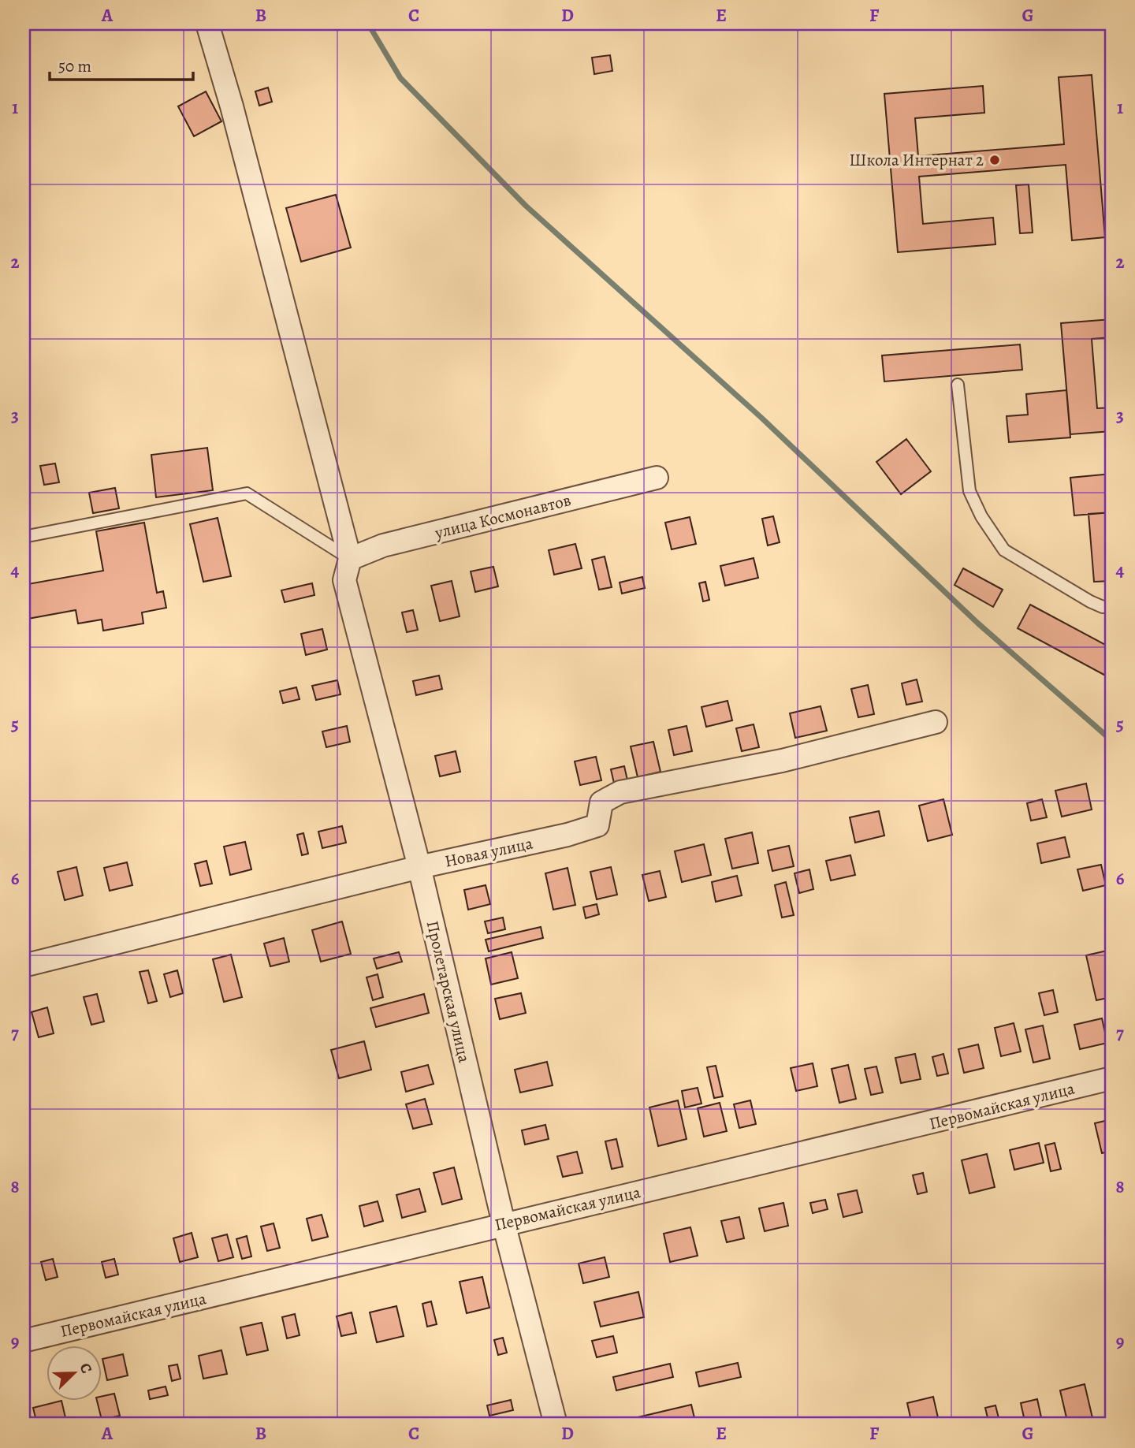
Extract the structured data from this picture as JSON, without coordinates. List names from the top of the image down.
{
  "streets": {
    "street": [
      "улица Космонавтов",
      "Новая улица",
      "Пролетарская улица",
      "Первомайская улица"
    ]
  },
  "crossings": [
    ["улица Космонавтов", "Пролетарская улица"],
    ["Новая улица", "Пролетарская улица"],
    ["Пролетарская улица", "Первомайская улица"]
  ],
  "places": ["Школа Интернат 2"],
  "scale_bar": "50 m",
  "north": "top right",
  "grid": {
    "columns": [
      "A",
      "B",
      "C",
      "D",
      "E",
      "F",
      "G"
    ],
    "rows": [
      "1",
      "2",
      "3",
      "4",
      "5",
      "6",
      "7",
      "8",
      "9"
    ]
  }
}
